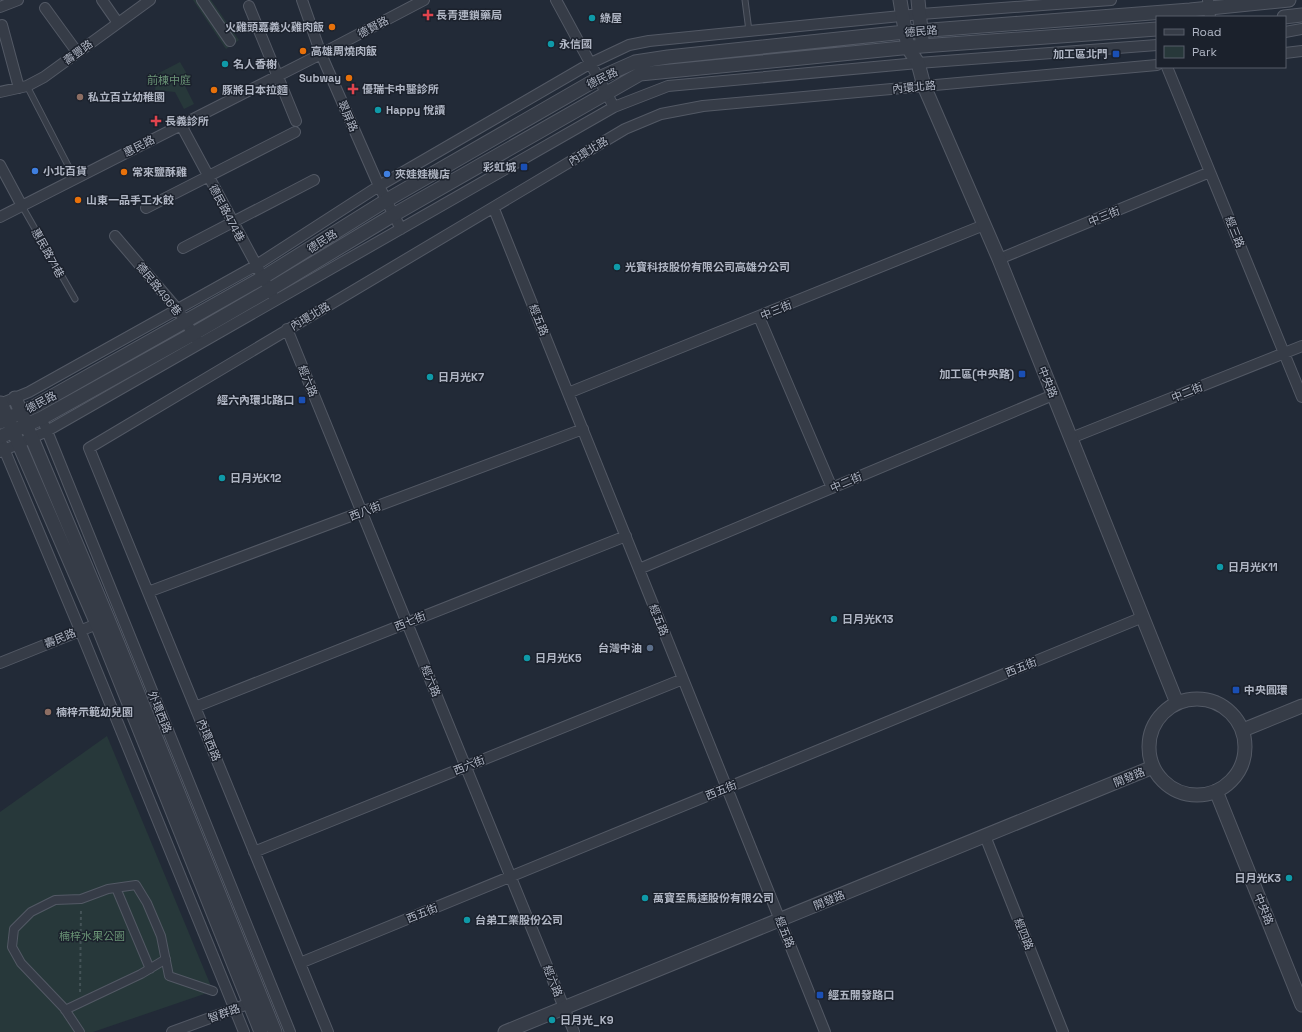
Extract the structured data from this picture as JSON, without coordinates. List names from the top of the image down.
{
  "streets": {
    "street": [
      "德賢路",
      "德民路",
      "壽豐路",
      "內環北路",
      "翠屏路",
      "惠民路",
      "德民路474巷",
      "中三街",
      "經三路",
      "德民路496巷",
      "經五路",
      "經六路",
      "中央路",
      "中二街",
      "西八街",
      "西七街",
      "壽民路",
      "西五街",
      "外環西路",
      "內環西路",
      "西六街",
      "開發路",
      "經四路",
      "智群路"
    ],
    "lane": ["惠民路71巷"]
  },
  "crossings": [
    ["德賢路", "翠屏路"],
    ["德賢路", "惠民路"],
    ["德民路", "翠屏路"],
    ["德民路", "德民路474巷"],
    ["德民路", "德民路496巷"],
    ["德民路", "中央路"],
    ["德民路", "外環西路"],
    ["內環北路", "經五路"],
    ["內環北路", "經六路"],
    ["內環北路", "中央路"],
    ["內環北路", "內環西路"],
    ["翠屏路", "惠民路"],
    ["惠民路", "德民路474巷"],
    ["惠民路", "惠民路71巷"],
    ["中三街", "經三路"],
    ["中三街", "經五路"],
    ["中三街", "中央路"],
    ["經三路", "中二街"],
    ["經五路", "中二街"],
    ["經五路", "西八街"],
    ["經五路", "西七街"],
    ["經五路", "西五街"],
    ["經五路", "西六街"],
    ["經五路", "開發路"],
    ["經六路", "西八街"],
    ["經六路", "西七街"],
    ["經六路", "西五街"],
    ["經六路", "西六街"],
    ["經六路", "開發路"],
    ["中央路", "中二街"],
    ["中央路", "西五街"],
    ["中央路", "開發路"],
    ["西八街", "內環西路"],
    ["西七街", "內環西路"],
    ["壽民路", "外環西路"],
    ["西五街", "內環西路"],
    ["外環西路", "智群路"],
    ["內環西路", "西六街"],
    ["開發路", "經四路"]
  ],
  "parks": ["前棟中庭", "楠梓水果公園"],
  "places": {
    "health": ["長青連鎖藥局", "優瑞卡中醫診所", "長義診所"],
    "other": [
      "綠屋",
      "火雞頭嘉義火雞肉飯",
      "永信國",
      "高雄周燒肉飯",
      "名人香榭",
      "Subway",
      "豚將日本拉麵",
      "私立百立幼稚園",
      "Happy 悅讀",
      "小北百貨",
      "常來鹽酥雞",
      "夾娃娃機店",
      "山東一品手工水餃",
      "光寶科技股份有限公司高雄分公司",
      "日月光K7",
      "日月光K12",
      "日月光K11",
      "日月光K13",
      "台灣中油",
      "日月光K5",
      "楠梓示範幼兒園",
      "日月光K3",
      "萬寶至馬達股份有限公司",
      "台弟工業股份公司",
      "日月光_K9"
    ],
    "transit": [
      "加工區北門",
      "彩虹城",
      "加工區(中央路)",
      "經六內環北路口",
      "中央圓環",
      "經五開發路口"
    ]
  },
  "legend": ["Road", "Park"]
}
